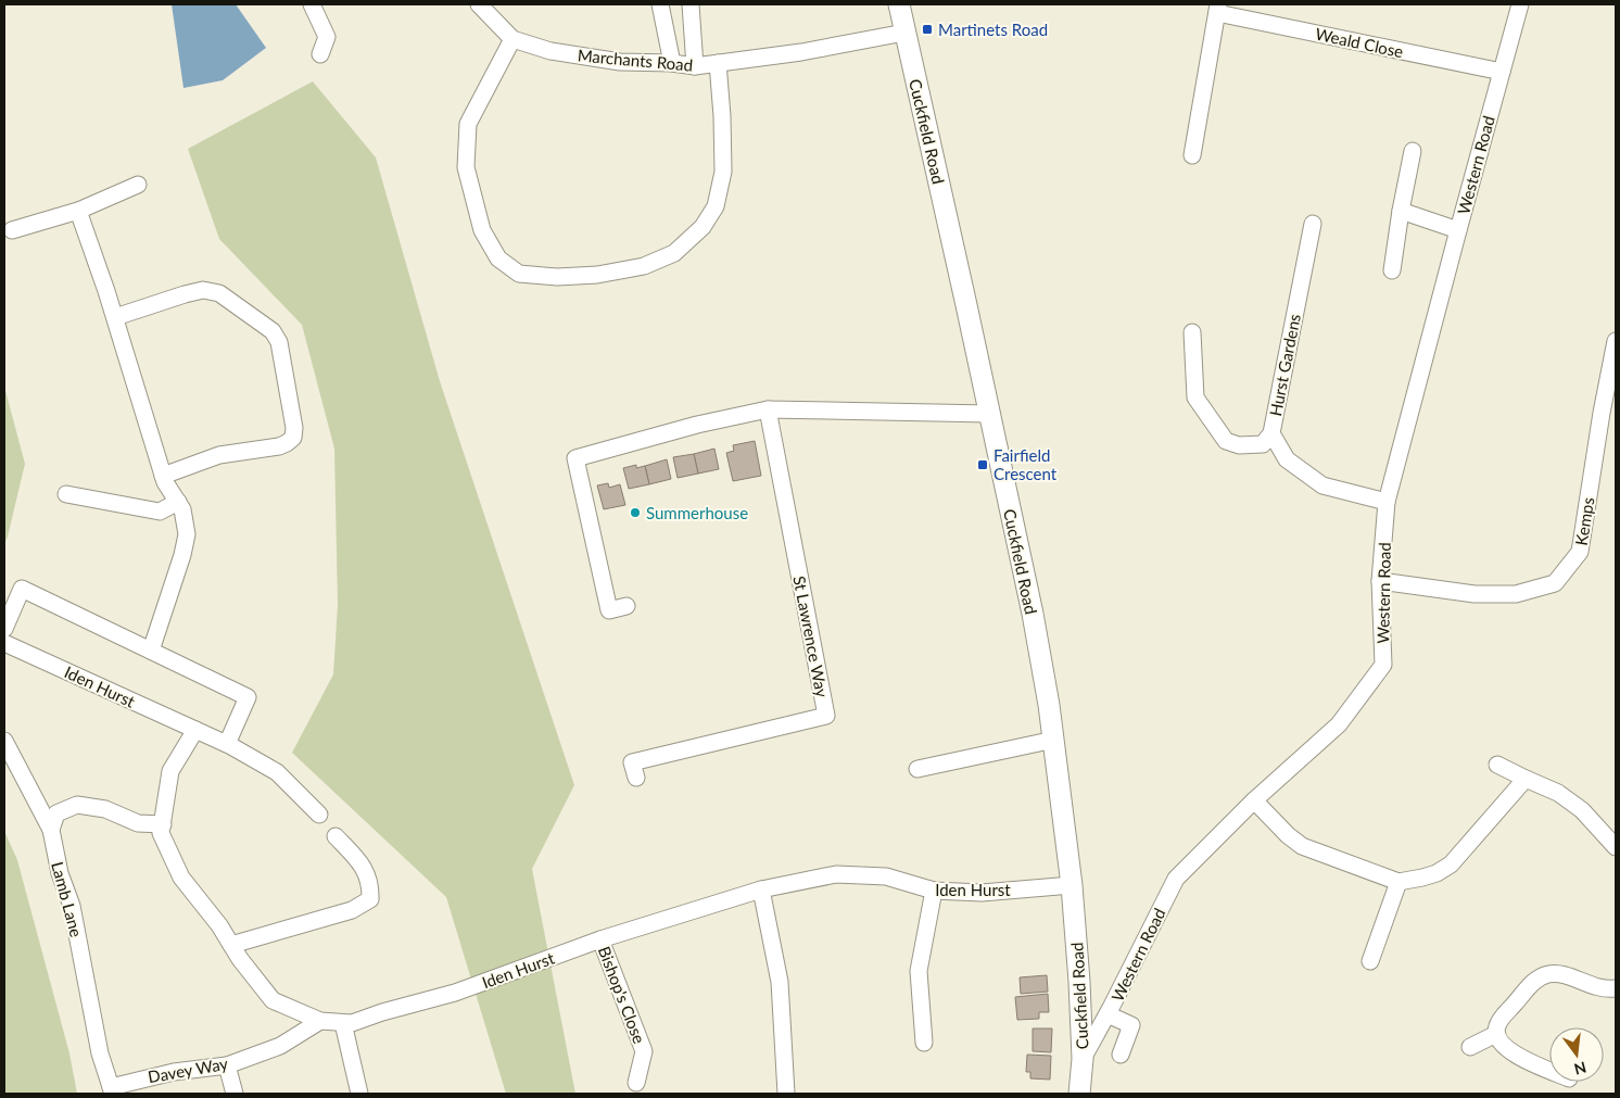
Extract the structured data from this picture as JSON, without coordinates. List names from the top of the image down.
{
  "streets": {
    "street": [
      "Weald Close",
      "Marchants Road",
      "Cuckfield Road",
      "Western Road",
      "Hurst Gardens",
      "Kemps",
      "St Lawrence Way",
      "Iden Hurst",
      "Lamb Lane",
      "Bishop's Close",
      "Davey Way"
    ]
  },
  "crossings": [
    ["Weald Close", "Western Road"],
    ["Marchants Road", "Cuckfield Road"],
    ["Cuckfield Road", "Western Road"],
    ["Cuckfield Road", "Iden Hurst"],
    ["Western Road", "Hurst Gardens"],
    ["Western Road", "Kemps"],
    ["Iden Hurst", "Bishop's Close"],
    ["Iden Hurst", "Davey Way"],
    ["Lamb Lane", "Davey Way"]
  ],
  "places": {
    "transit": ["Martinets Road", "Fairfield Crescent"],
    "other": ["Summerhouse"]
  },
  "north": "bottom"
}
